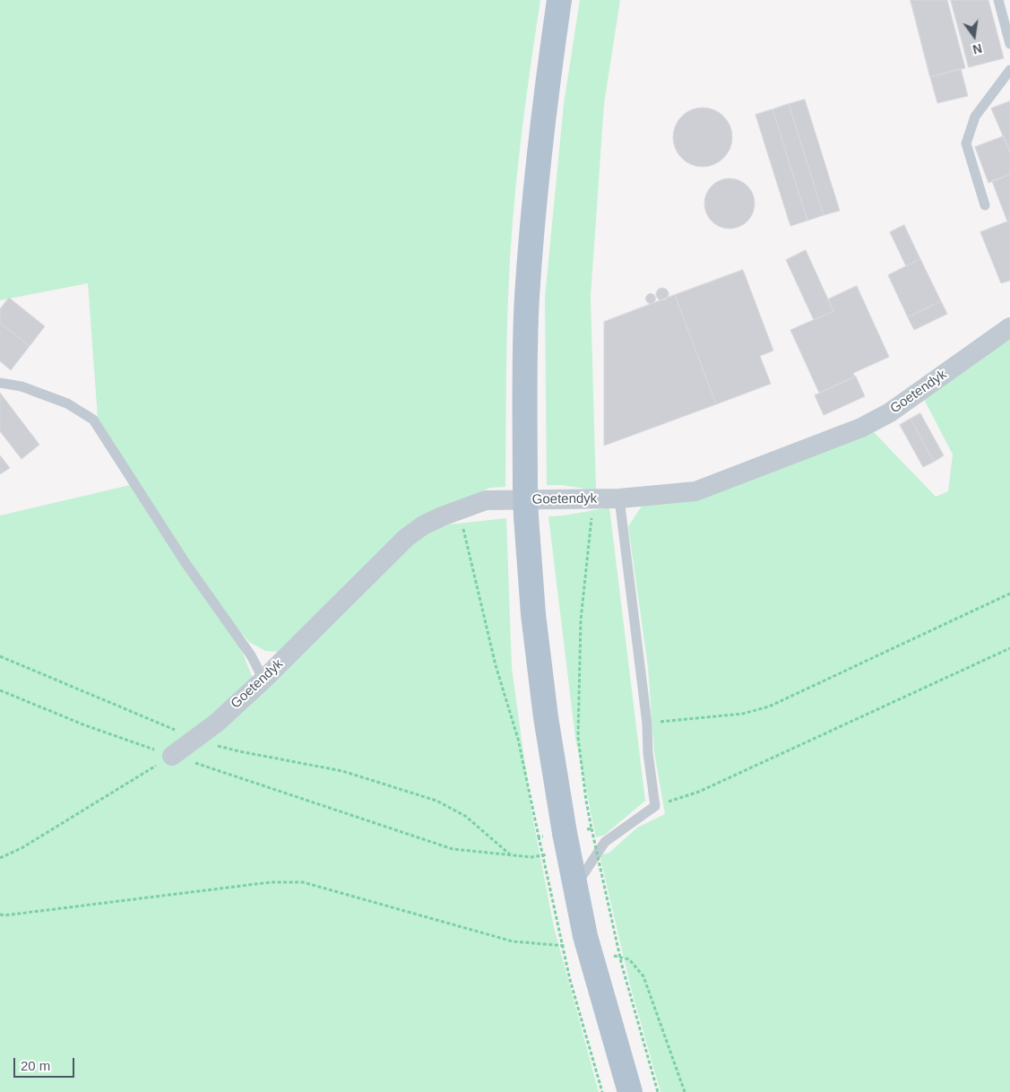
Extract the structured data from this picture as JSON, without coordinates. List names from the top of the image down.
{
  "streets": {
    "street": ["Goetendyk"]
  },
  "scale_bar": "20 m",
  "north": "bottom"
}
